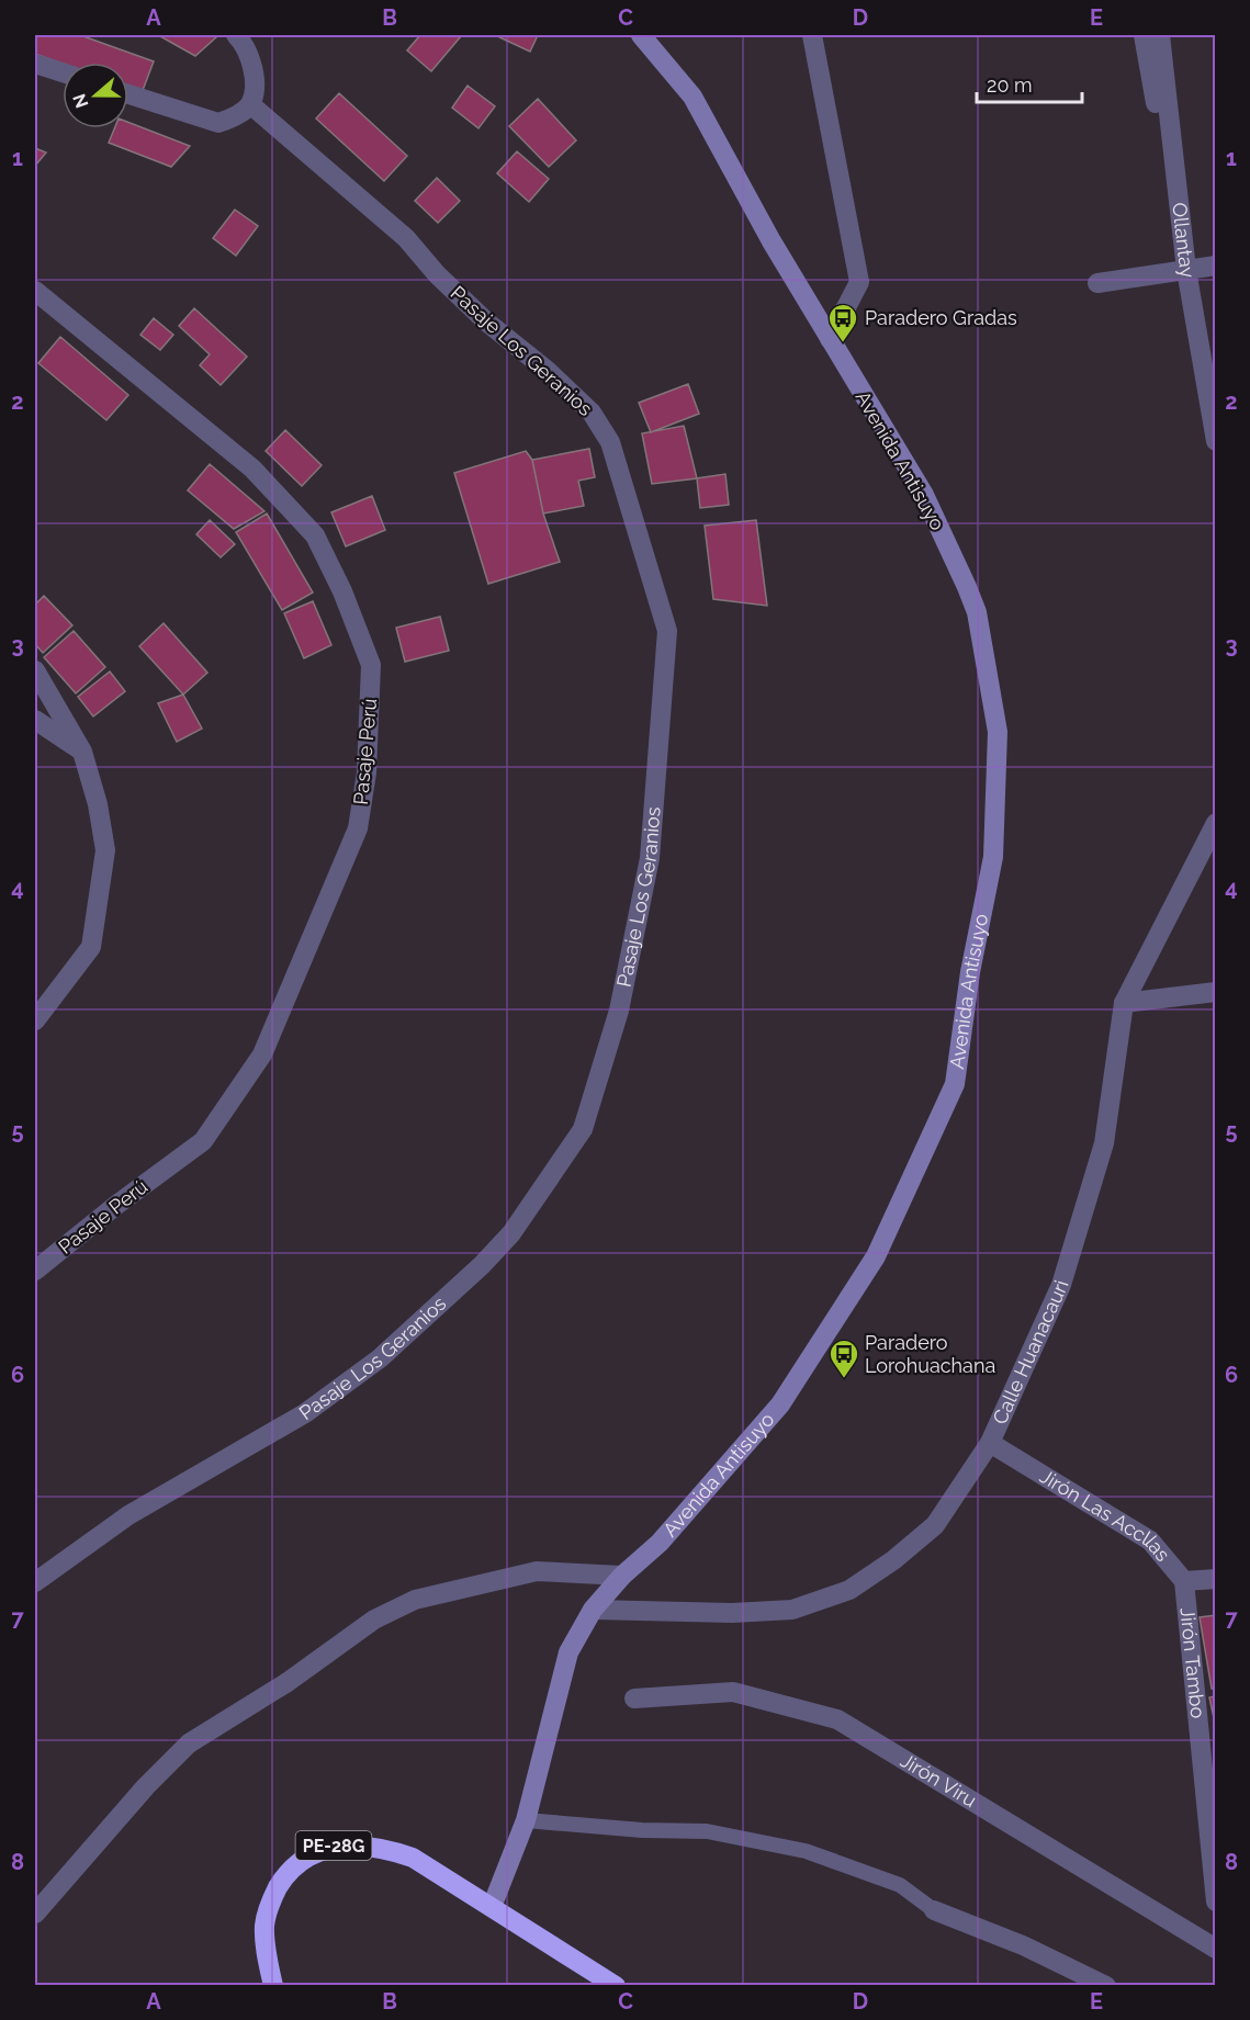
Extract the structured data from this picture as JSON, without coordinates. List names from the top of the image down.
{
  "streets": {
    "highway": ["PE-28G"],
    "street": [
      "Ollantay",
      "Pasaje Los Geranios",
      "Avenida Antisuyo",
      "Pasaje Perú",
      "Calle Huanacauri",
      "Jirón Las Accllas",
      "Jirón Tambo",
      "Jirón Viru"
    ]
  },
  "crossings": [
    ["Avenida Antisuyo", "Calle Huanacauri"],
    ["Avenida Antisuyo", "PE-28G"],
    ["Calle Huanacauri", "Jirón Las Accllas"],
    ["Jirón Las Accllas", "Jirón Tambo"]
  ],
  "places": {
    "bus stop": ["Paradero Gradas", "Paradero Lorohuachana"]
  },
  "scale_bar": "20 m",
  "north": "left",
  "grid": {
    "columns": [
      "A",
      "B",
      "C",
      "D",
      "E"
    ],
    "rows": [
      "1",
      "2",
      "3",
      "4",
      "5",
      "6",
      "7",
      "8"
    ]
  }
}
